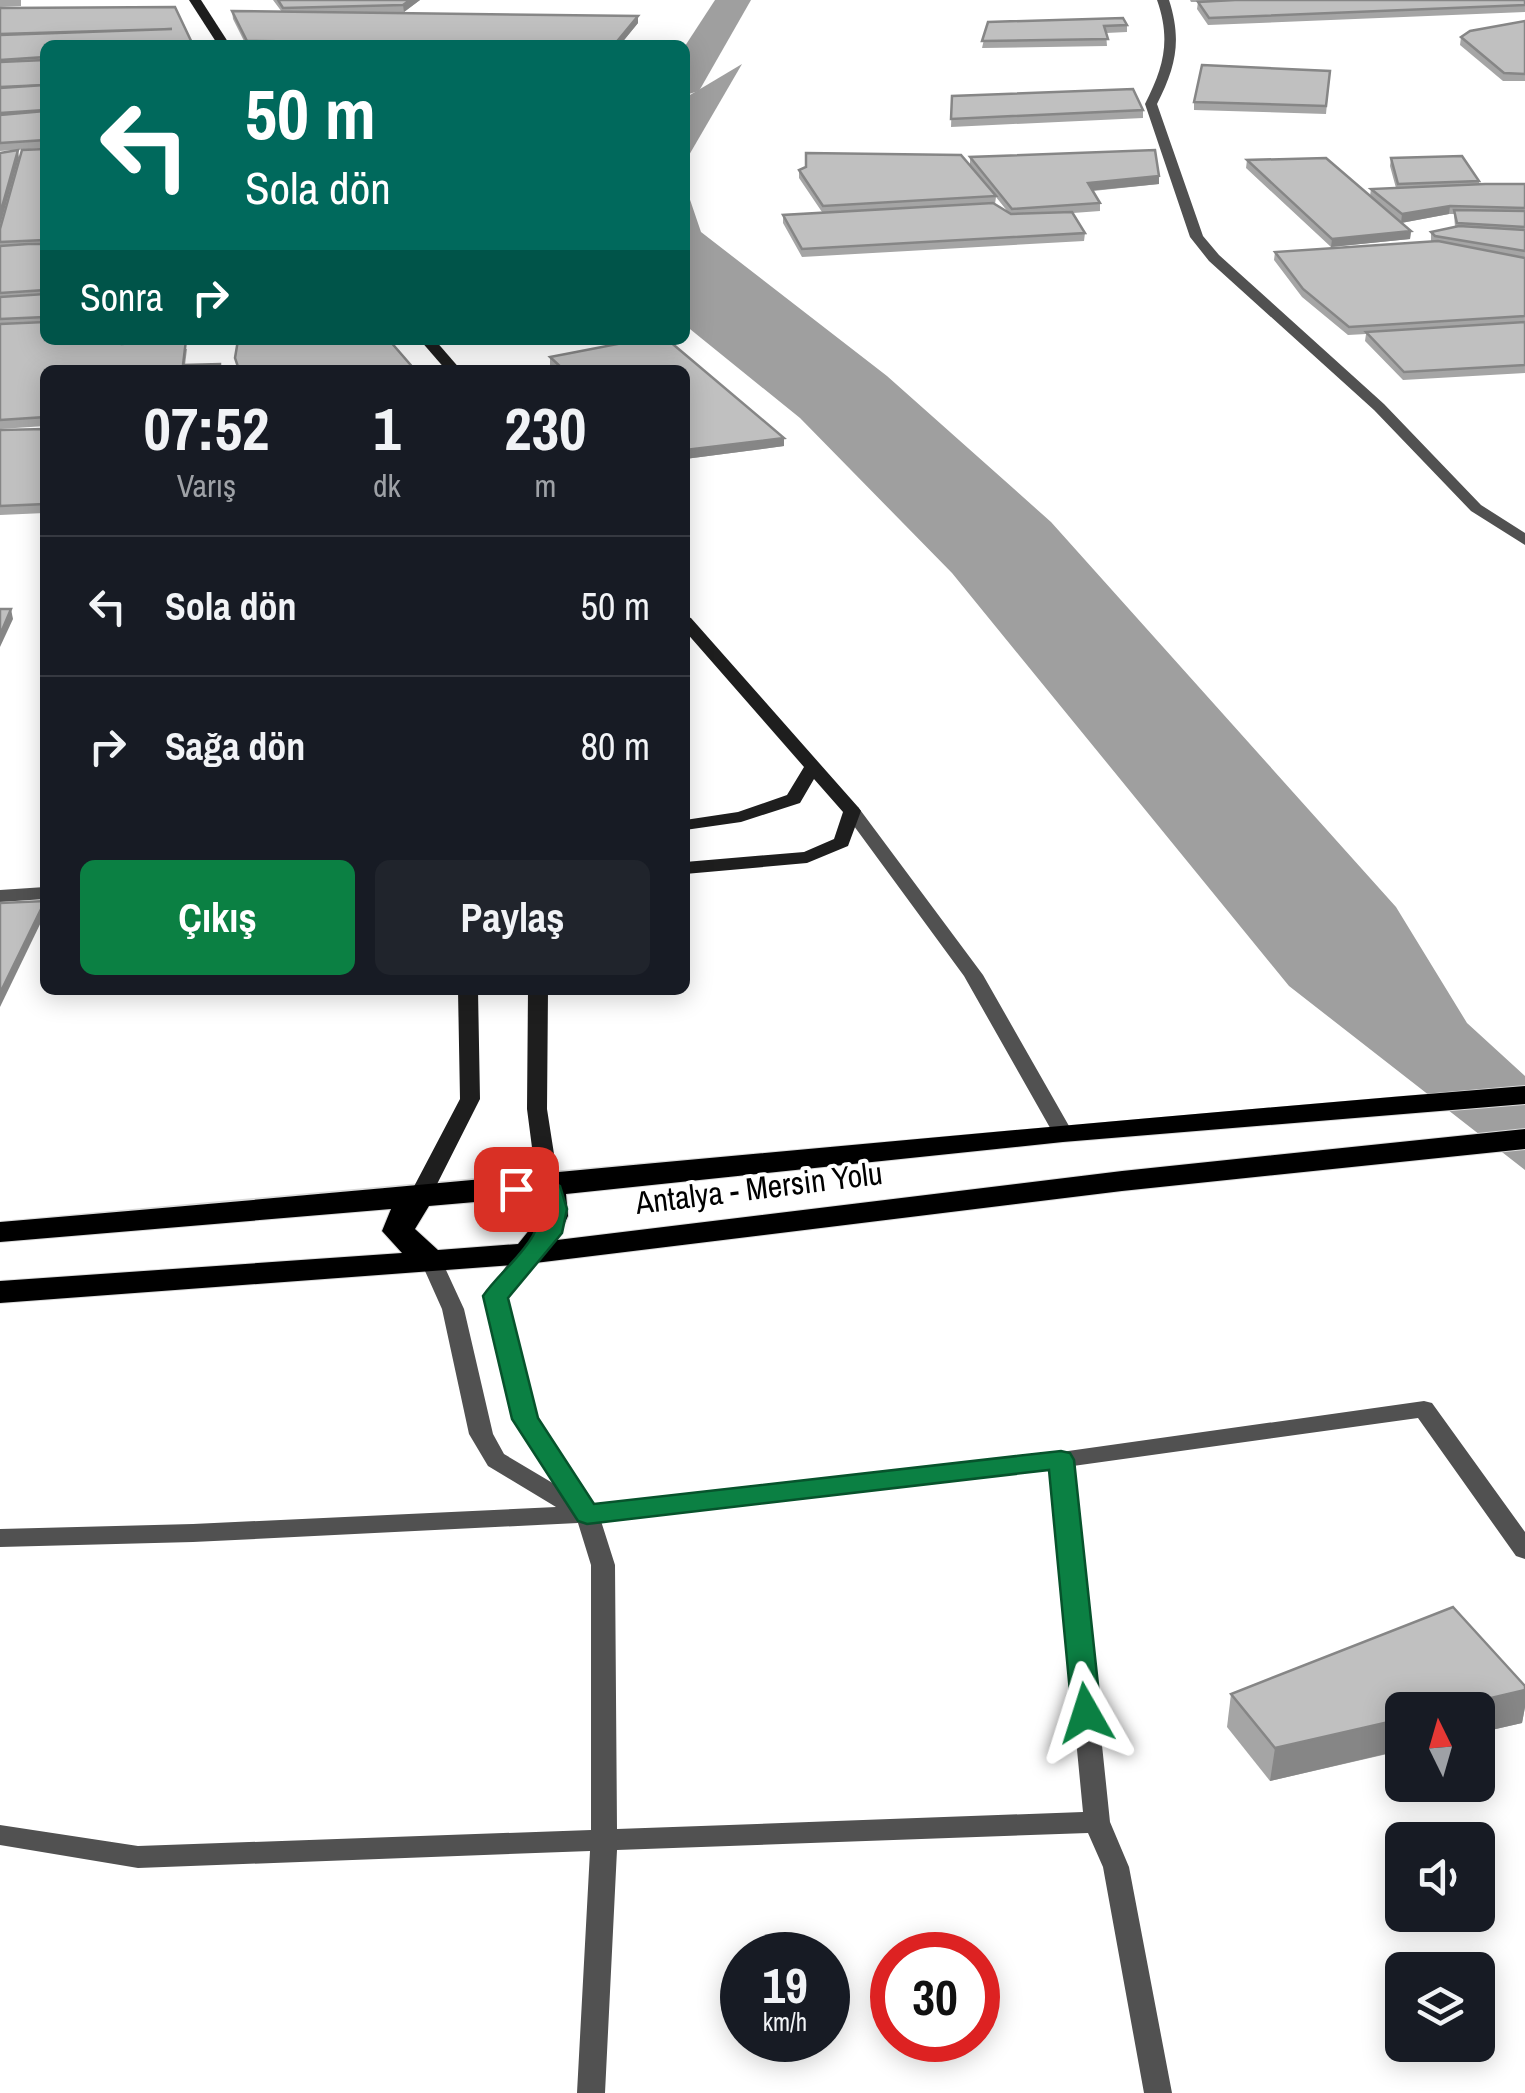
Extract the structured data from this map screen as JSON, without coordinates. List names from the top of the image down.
{
  "streets": {
    "highway": ["Antalya - Mersin Yolu"]
  },
  "north": "top",
  "page": {
    "turn": ["50 m", "Sola dön"],
    "then": "Sonra",
    "eta": [
      "07:52",
      "Varış",
      "1",
      "dk",
      "230",
      "m"
    ],
    "list": [
      {
        "name": "Sola dön",
        "value": "50 m"
      },
      {
        "name": "Sağa dön",
        "value": "80 m"
      }
    ],
    "buttons": ["Çıkış", "Paylaş"],
    "speed": "19 km/h",
    "limit": "30"
  }
}
